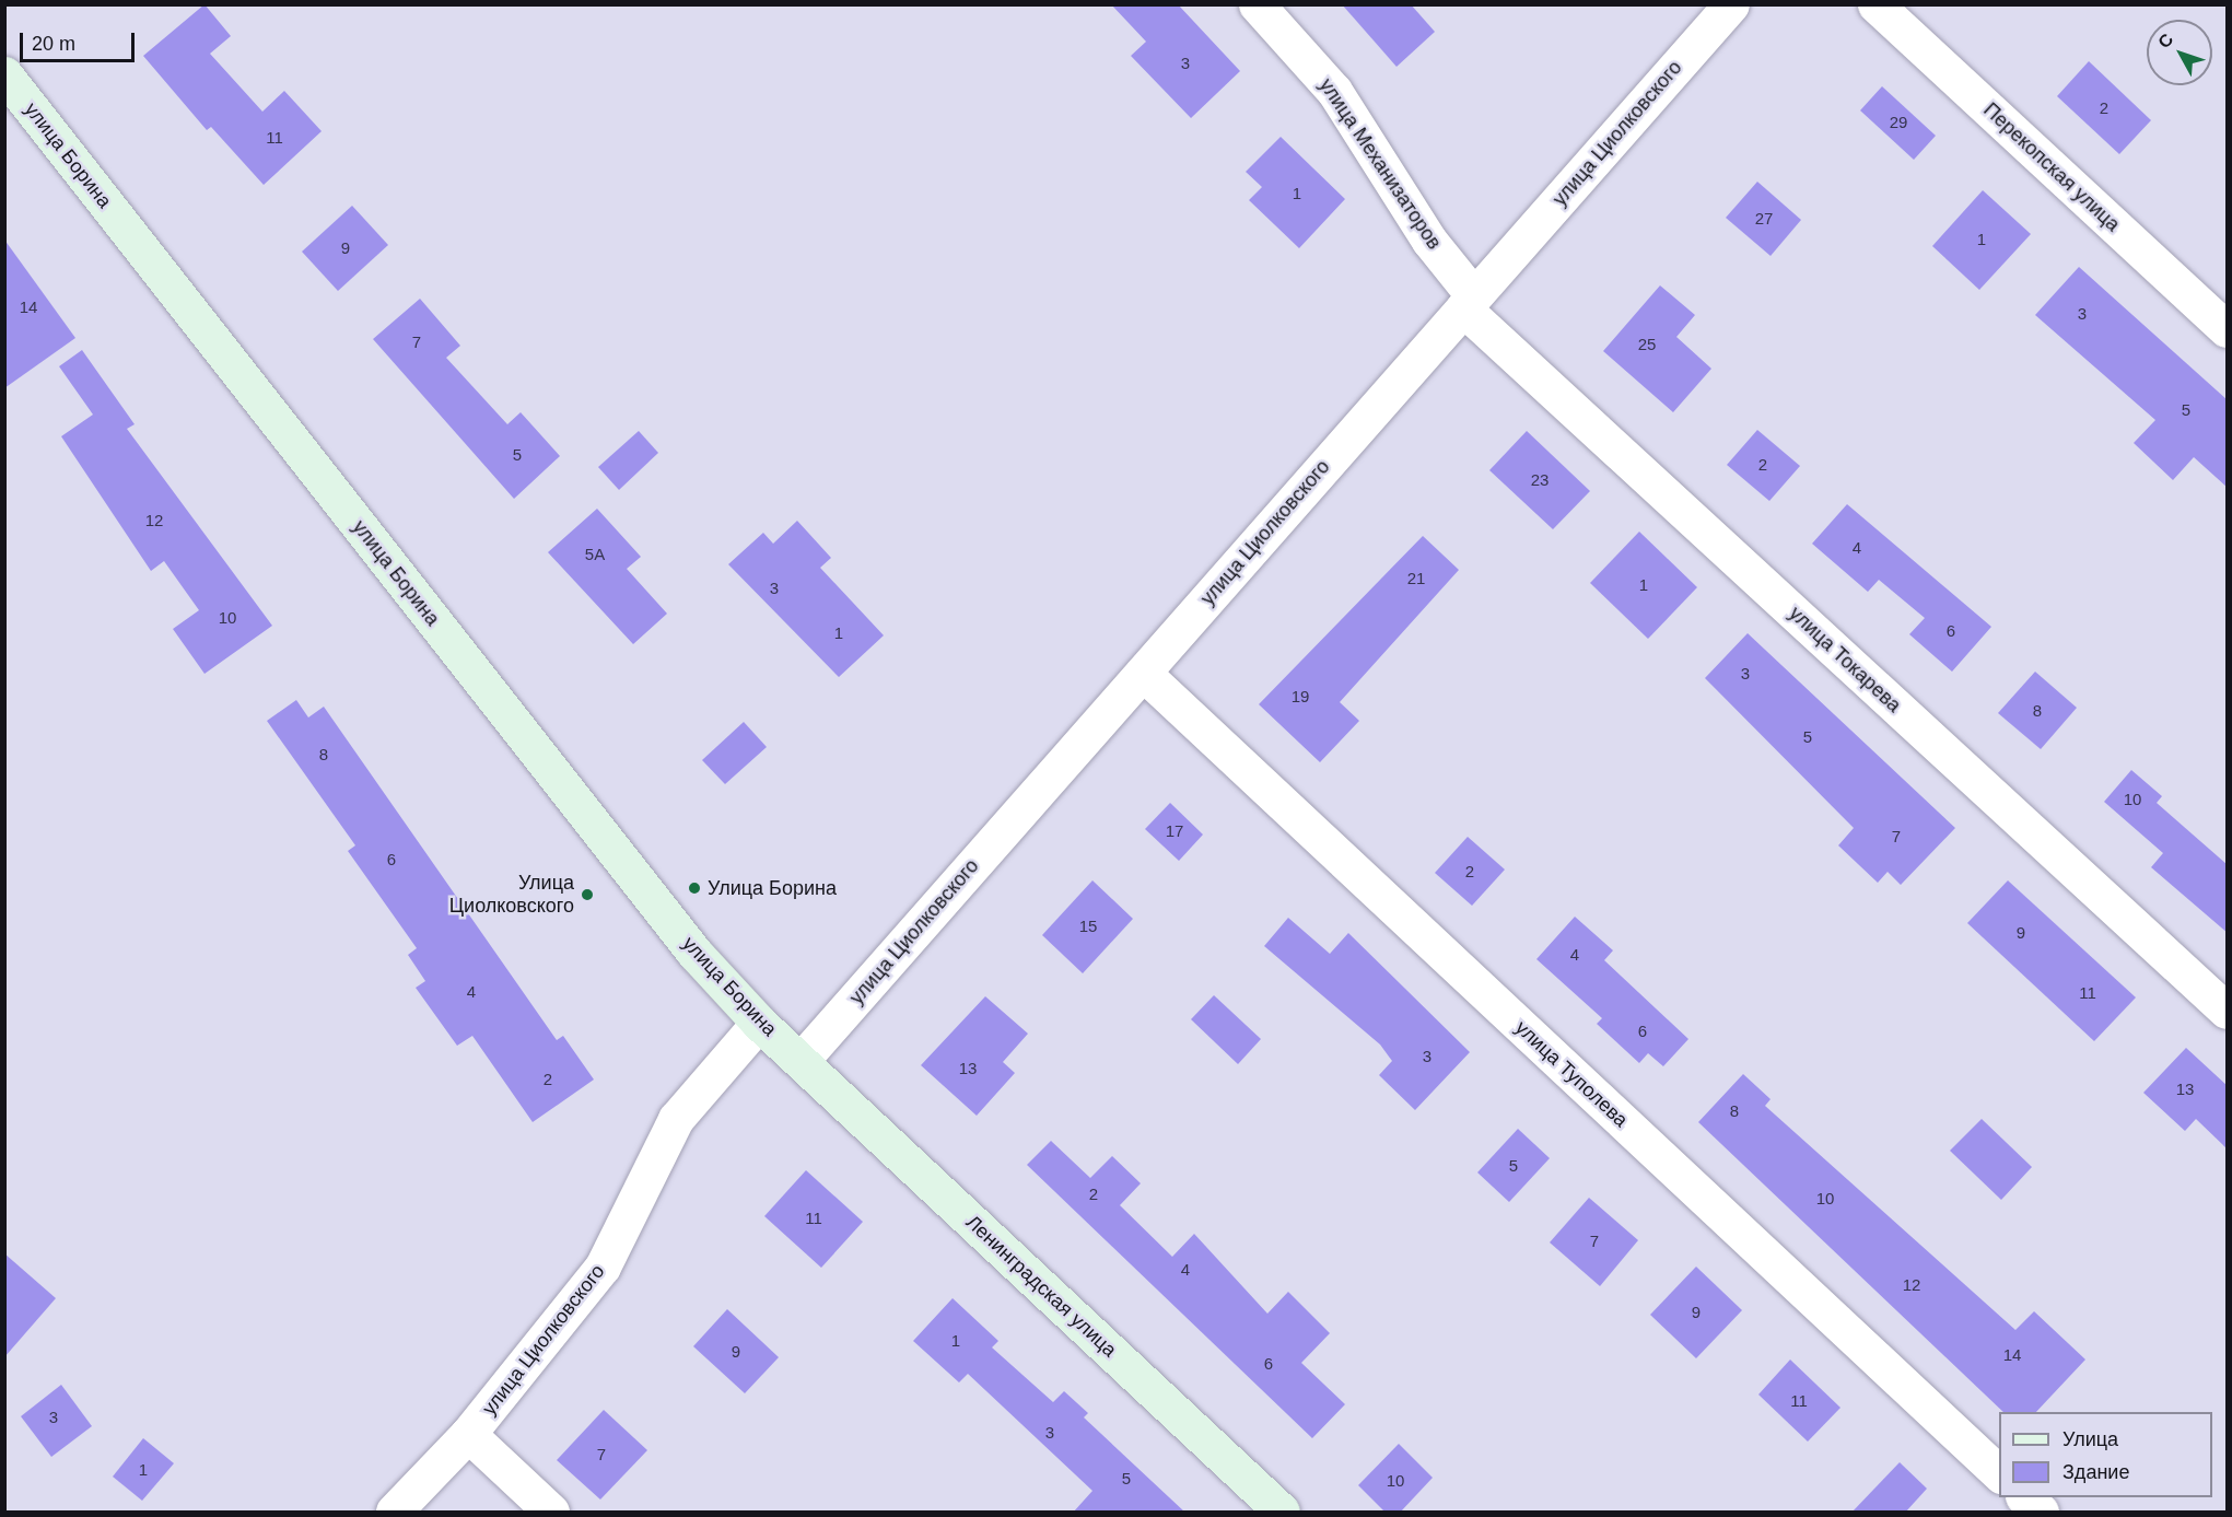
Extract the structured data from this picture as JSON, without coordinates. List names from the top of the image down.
{
  "streets": {
    "street": [
      "улица Циолковского",
      "улица Борина",
      "улица Механизаторов",
      "Перекопская улица",
      "улица Токарева",
      "улица Туполева",
      "Ленинградская улица"
    ]
  },
  "crossings": [
    ["улица Циолковского", "улица Борина"],
    ["улица Циолковского", "улица Механизаторов"],
    ["улица Циолковского", "улица Токарева"],
    ["улица Циолковского", "улица Туполева"],
    ["улица Циолковского", "Ленинградская улица"],
    ["улица Борина", "Ленинградская улица"],
    ["улица Механизаторов", "улица Токарева"]
  ],
  "places": ["Улица Борина", "Улица Циолковского"],
  "house_numbers": [
    "3",
    "2",
    "29",
    "11",
    "1",
    "27",
    "1",
    "9",
    "14",
    "3",
    "7",
    "25",
    "5",
    "5",
    "2",
    "23",
    "12",
    "4",
    "5А",
    "21",
    "1",
    "3",
    "10",
    "6",
    "1",
    "3",
    "19",
    "8",
    "5",
    "8",
    "10",
    "17",
    "7",
    "6",
    "2",
    "15",
    "9",
    "4",
    "4",
    "11",
    "6",
    "3",
    "13",
    "2",
    "13",
    "8",
    "5",
    "2",
    "10",
    "11",
    "7",
    "4",
    "12",
    "9",
    "1",
    "9",
    "14",
    "6",
    "11",
    "3",
    "3",
    "7",
    "1",
    "5",
    "10"
  ],
  "legend": ["Улица", "Здание"],
  "scale_bar": "20 m",
  "north": "top left"
}
